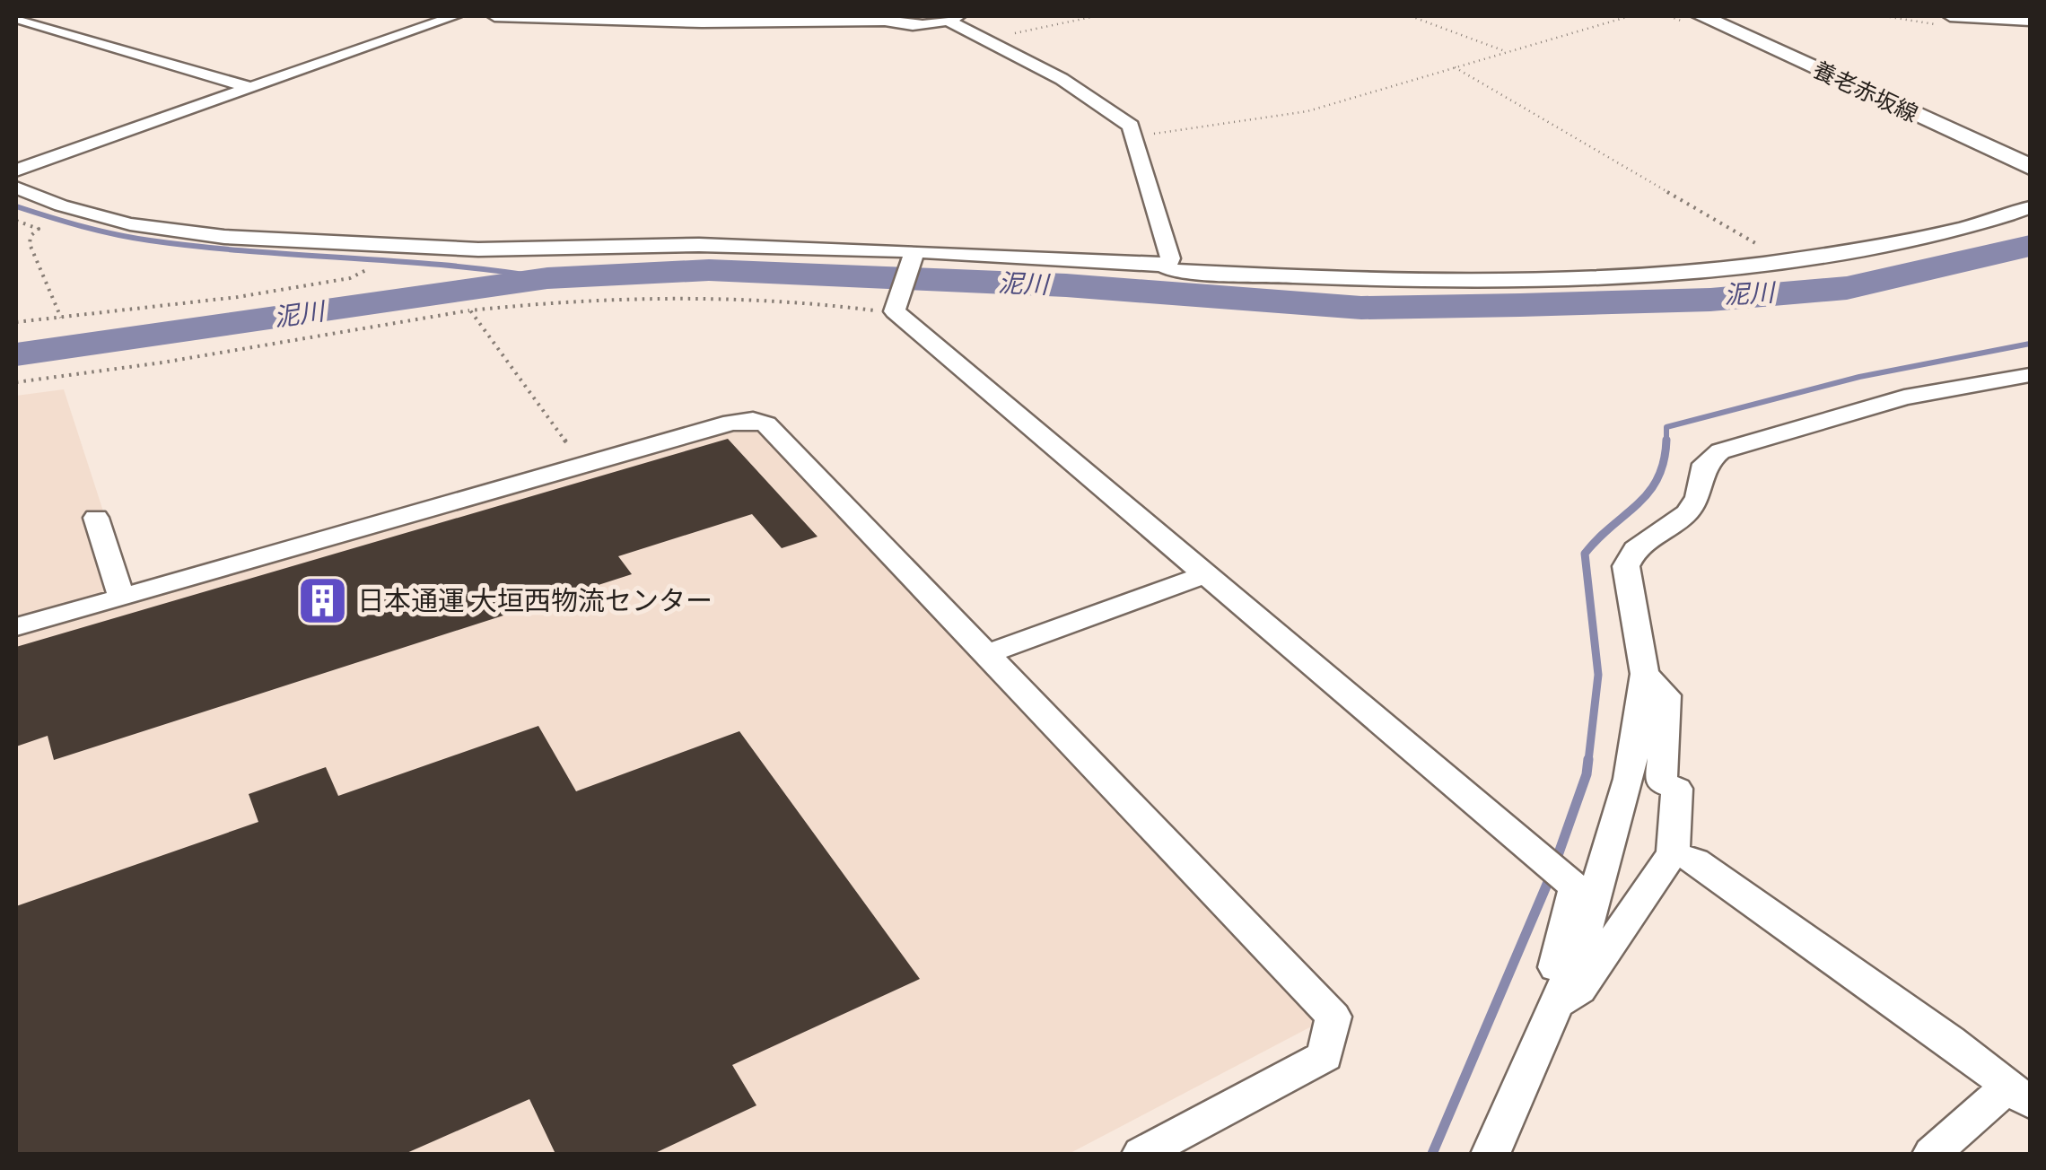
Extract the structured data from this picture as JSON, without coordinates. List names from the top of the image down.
{
  "streets": {
    "main road": ["養老赤坂線"]
  },
  "water": ["泥川"],
  "places": {
    "building": ["日本通運 大垣西物流センター"]
  }
}
